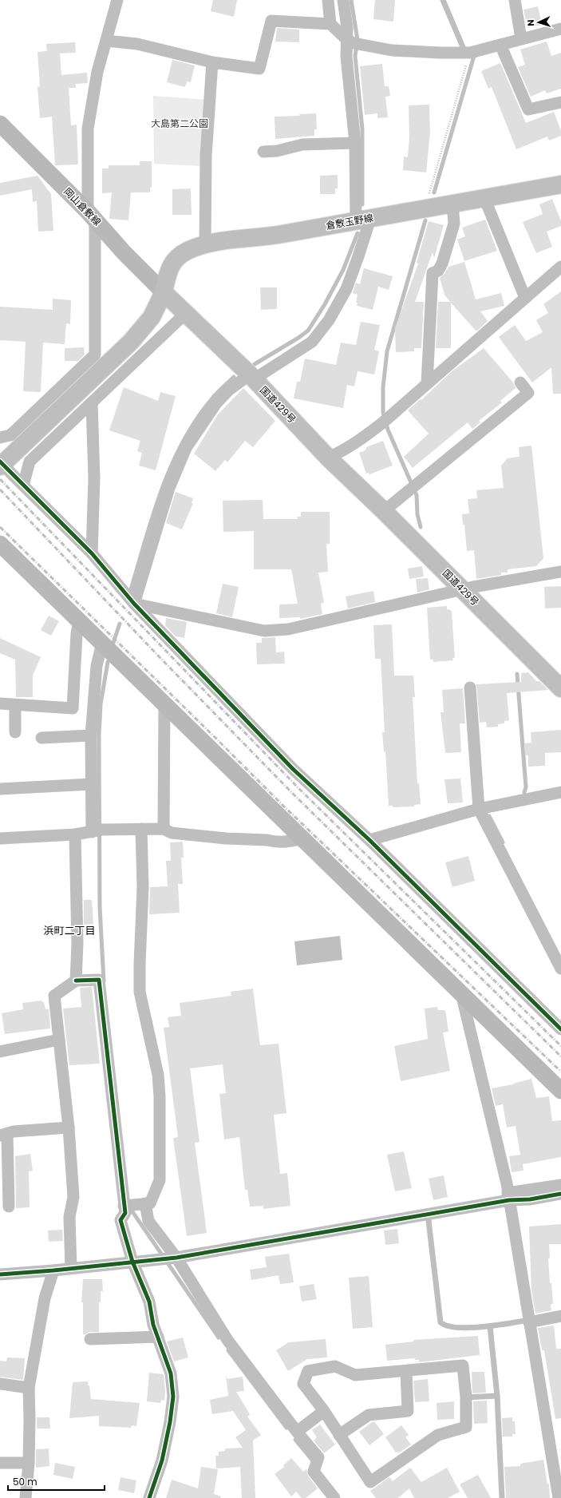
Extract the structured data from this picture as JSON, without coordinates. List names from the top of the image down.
{
  "streets": {
    "main road": ["倉敷玉野線", "国道429号"],
    "street": ["岡山倉敷線"]
  },
  "crossings": [
    ["岡山倉敷線", "倉敷玉野線"],
    ["岡山倉敷線", "国道429号"],
    ["倉敷玉野線", "国道429号"]
  ],
  "districts": ["浜町二丁目"],
  "parks": ["大島第二公園"],
  "scale_bar": "50 m",
  "north": "left"
}
